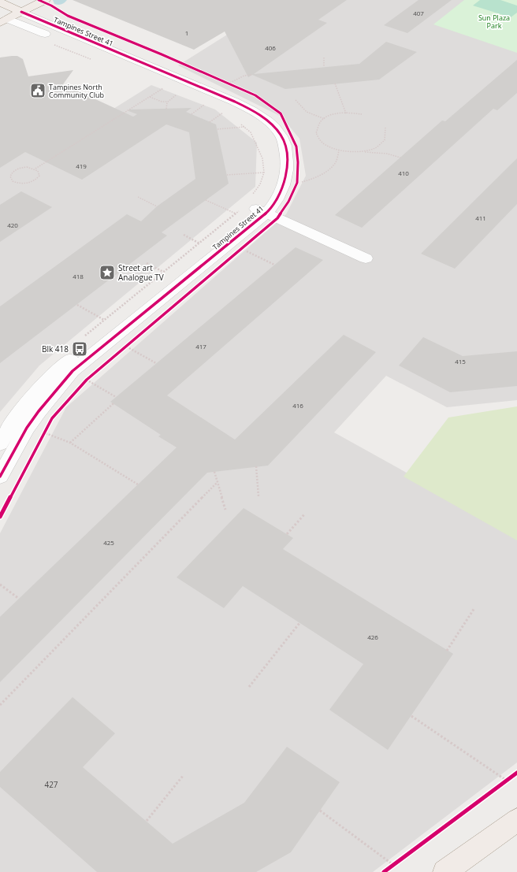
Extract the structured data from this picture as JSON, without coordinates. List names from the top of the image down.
{
  "streets": {
    "main road": ["Tampines Street 41"]
  },
  "parks": ["Sun Plaza Park"],
  "places": {
    "public building": ["Tampines North Community Club"],
    "place": ["Street art Analogue TV"],
    "bus stop": ["Blk 418"]
  },
  "house_numbers": [
    "407",
    "1",
    "406",
    "419",
    "410",
    "411",
    "420",
    "418",
    "417",
    "415",
    "416",
    "425",
    "426",
    "427"
  ]
}
